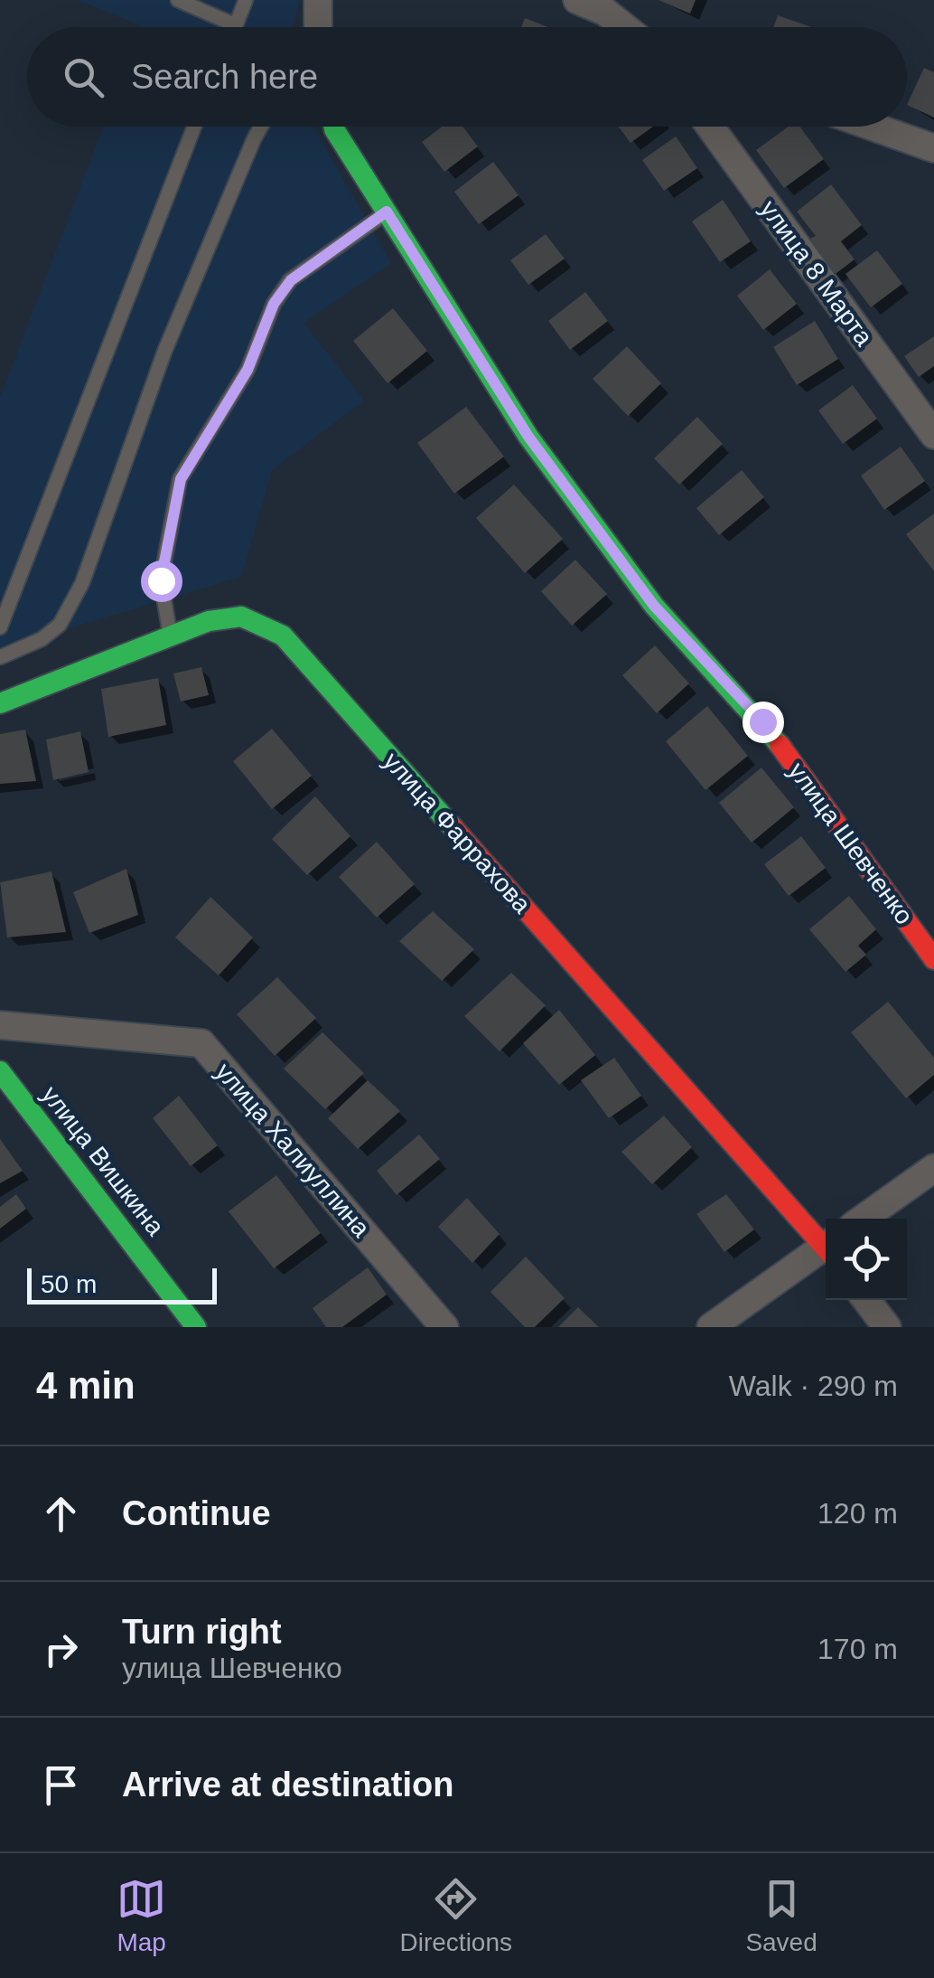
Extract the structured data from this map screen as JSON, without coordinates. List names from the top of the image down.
{
  "streets": {
    "street": [
      "улица 8 Марта",
      "улица Фаррахова",
      "улица Шевченко",
      "улица Халиуллина",
      "улица Вишкина"
    ]
  },
  "scale_bar": "50 m",
  "page": {
    "search": "Search here",
    "scale": "50 m",
    "heading": ["4 min", "Walk · 290 m"],
    "list": [
      ["Continue", "120 m"],
      ["Turn right", "улица Шевченко", "170 m"],
      "Arrive at destination"
    ],
    "nav": ["Map", "Directions", "Saved"]
  }
}
